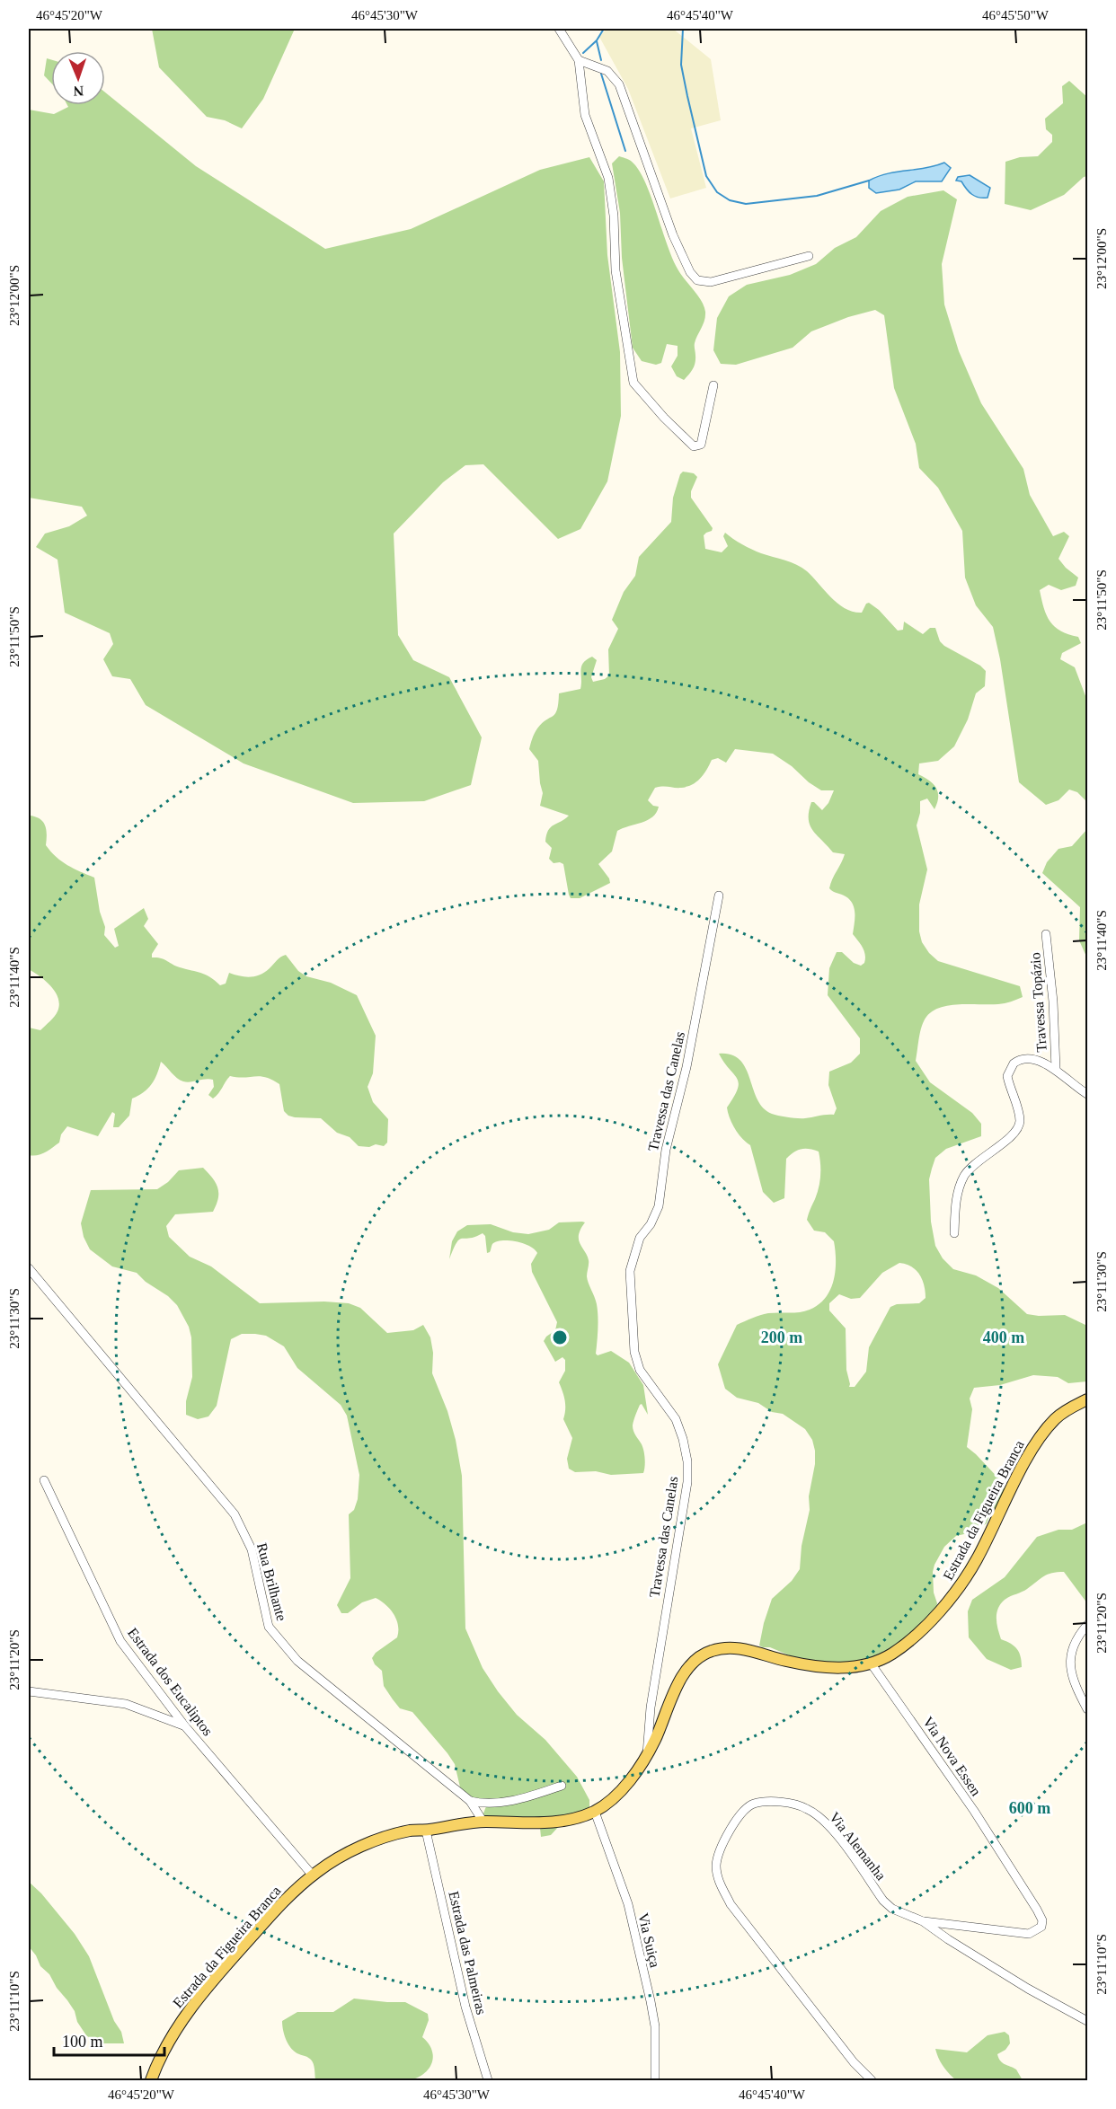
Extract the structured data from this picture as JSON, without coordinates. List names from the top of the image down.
{
  "streets": {
    "main road": ["Estrada da Figueira Branca"],
    "street": [
      "Travessa Topázio",
      "Travessa das Canelas",
      "Rua Brilhante",
      "Estrada dos Eucaliptos",
      "Via Nova Essen",
      "Via Alemanha",
      "Via Suiça",
      "Estrada das Palmeiras"
    ]
  },
  "crossings": [
    ["Travessa das Canelas", "Estrada da Figueira Branca"],
    ["Estrada da Figueira Branca", "Rua Brilhante"],
    ["Estrada da Figueira Branca", "Estrada dos Eucaliptos"],
    ["Estrada da Figueira Branca", "Via Nova Essen"],
    ["Estrada da Figueira Branca", "Via Suiça"],
    ["Estrada da Figueira Branca", "Estrada das Palmeiras"],
    ["Via Nova Essen", "Via Alemanha"]
  ],
  "scale_bar": "100 m",
  "north": "bottom",
  "coordinates": [
    "46°45'20\"W",
    "46°45'30\"W",
    "46°45'40\"W",
    "46°45'50\"W",
    "23°12'00\"S",
    "23°11'50\"S",
    "23°11'40\"S",
    "23°11'30\"S",
    "23°11'20\"S",
    "23°11'10\"S"
  ],
  "rings": ["200 m", "400 m", "600 m"]
}
